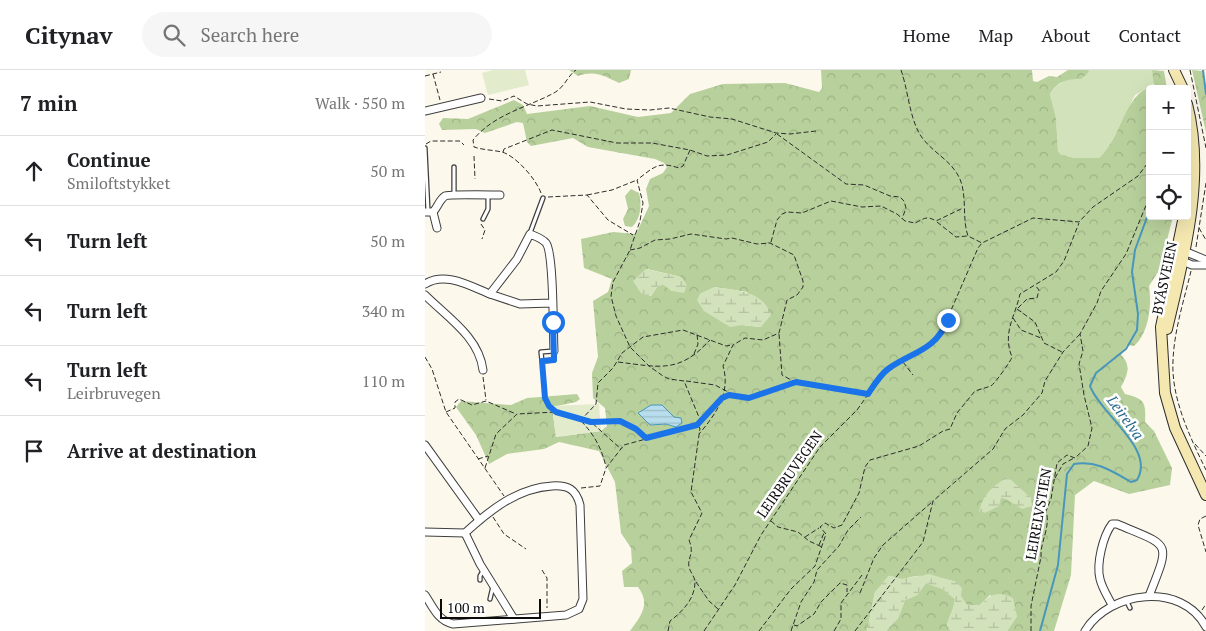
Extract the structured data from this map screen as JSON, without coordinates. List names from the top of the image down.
{
  "streets": {
    "main road": ["BYÅSVEIEN"],
    "path": ["LEIRBRUVEGEN", "LEIRELVSTIEN"]
  },
  "water": ["Leirelva"],
  "scale_bar": "100 m",
  "page": {
    "header": "Citynav",
    "search": "Search here",
    "nav": [
      "Home",
      "Map",
      "About",
      "Contact"
    ],
    "heading": ["7 min", "Walk · 550 m"],
    "map_buttons": ["+", "−"],
    "list": [
      ["Continue", "Smiloftstykket", "50 m"],
      ["Turn left", "50 m"],
      ["Turn left", "340 m"],
      ["Turn left", "Leirbruvegen", "110 m"],
      "Arrive at destination"
    ],
    "scale": "100 m"
  }
}
